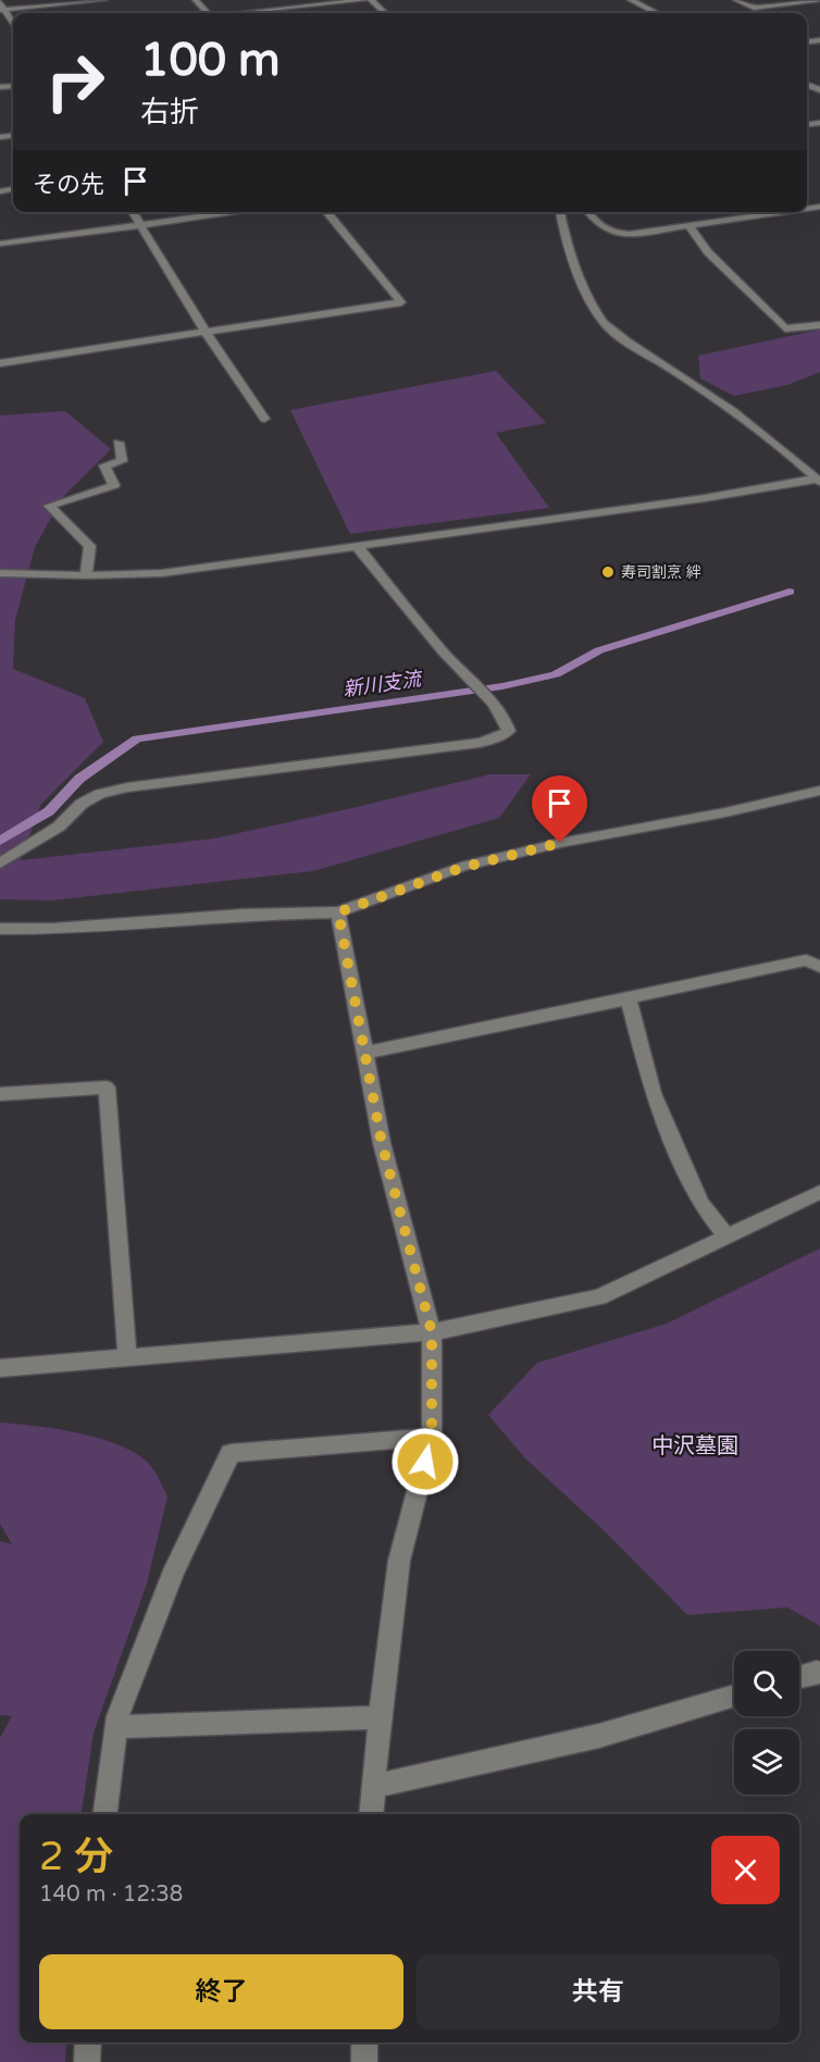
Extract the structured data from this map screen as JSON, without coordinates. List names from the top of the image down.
{
  "water": ["新川支流"],
  "parks": ["中沢墓園"],
  "places": ["寿司割烹 絆"],
  "page": {
    "turn": ["100 m", "右折"],
    "then": "その先",
    "heading": ["2 分", "140 m · 12:38"],
    "buttons": ["終了", "共有"]
  }
}
